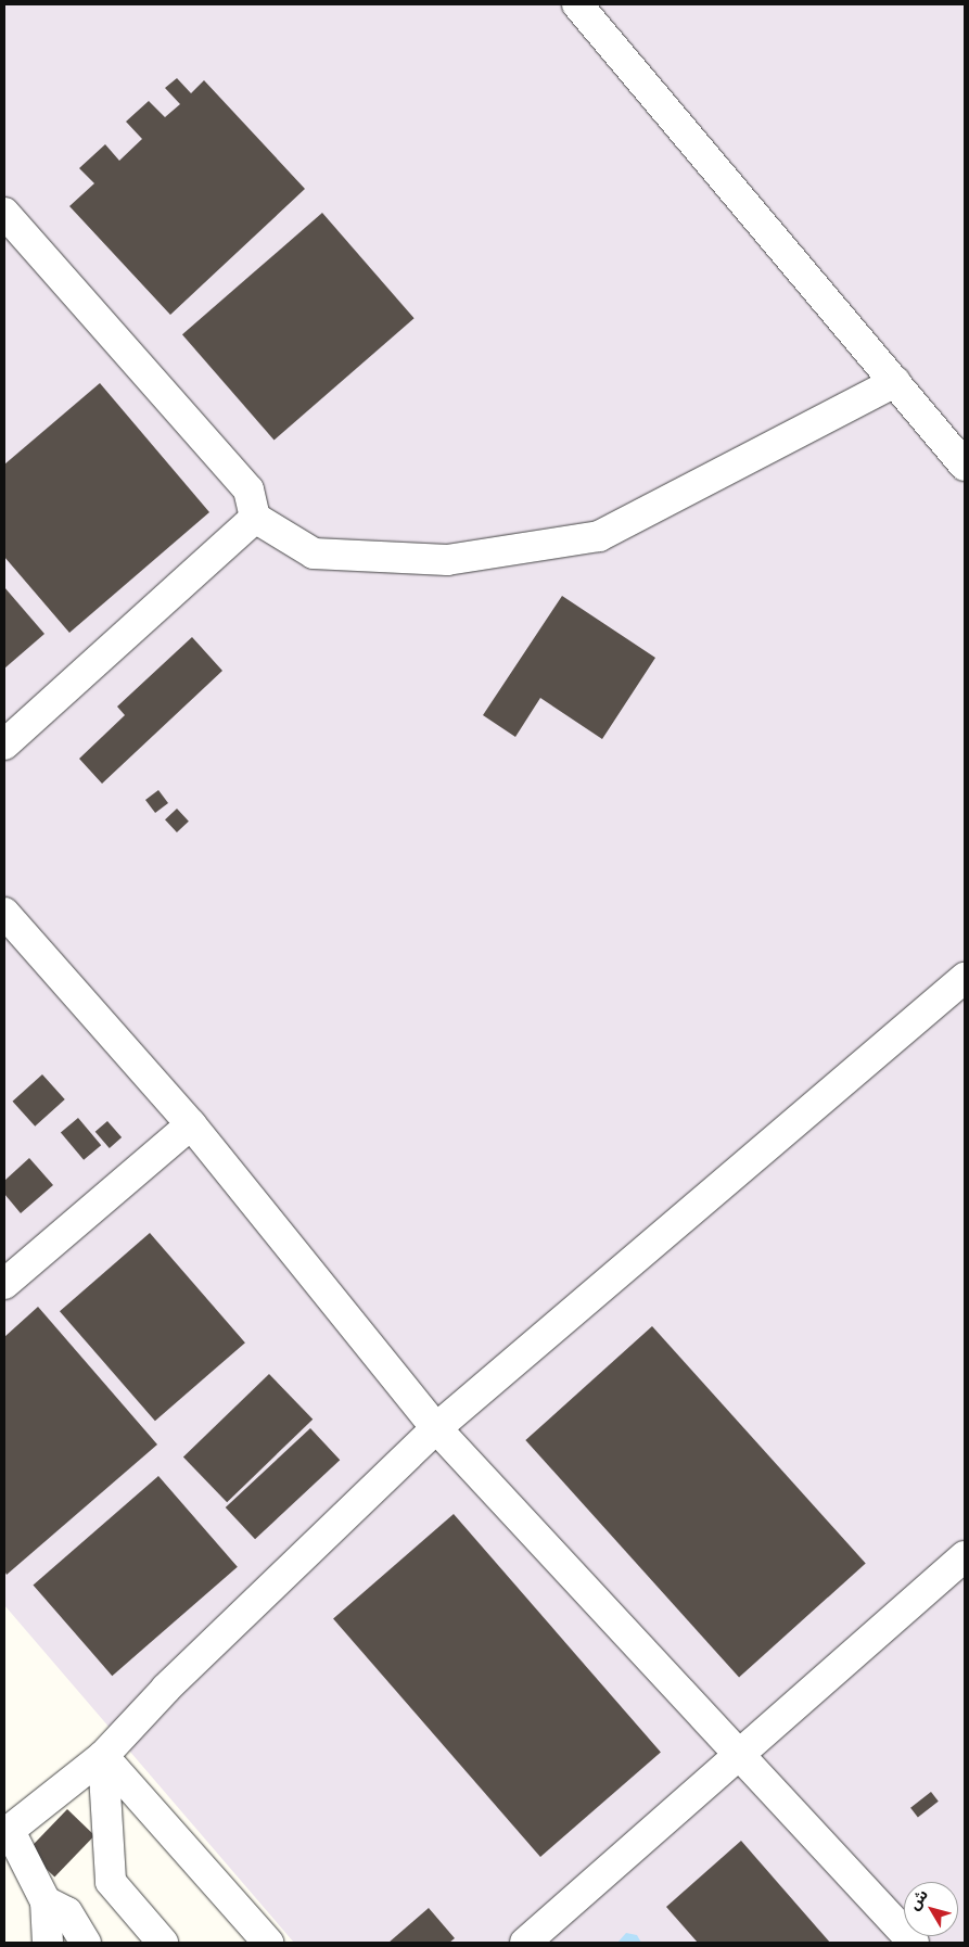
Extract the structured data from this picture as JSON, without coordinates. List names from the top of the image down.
{
  "north": "top left"
}
